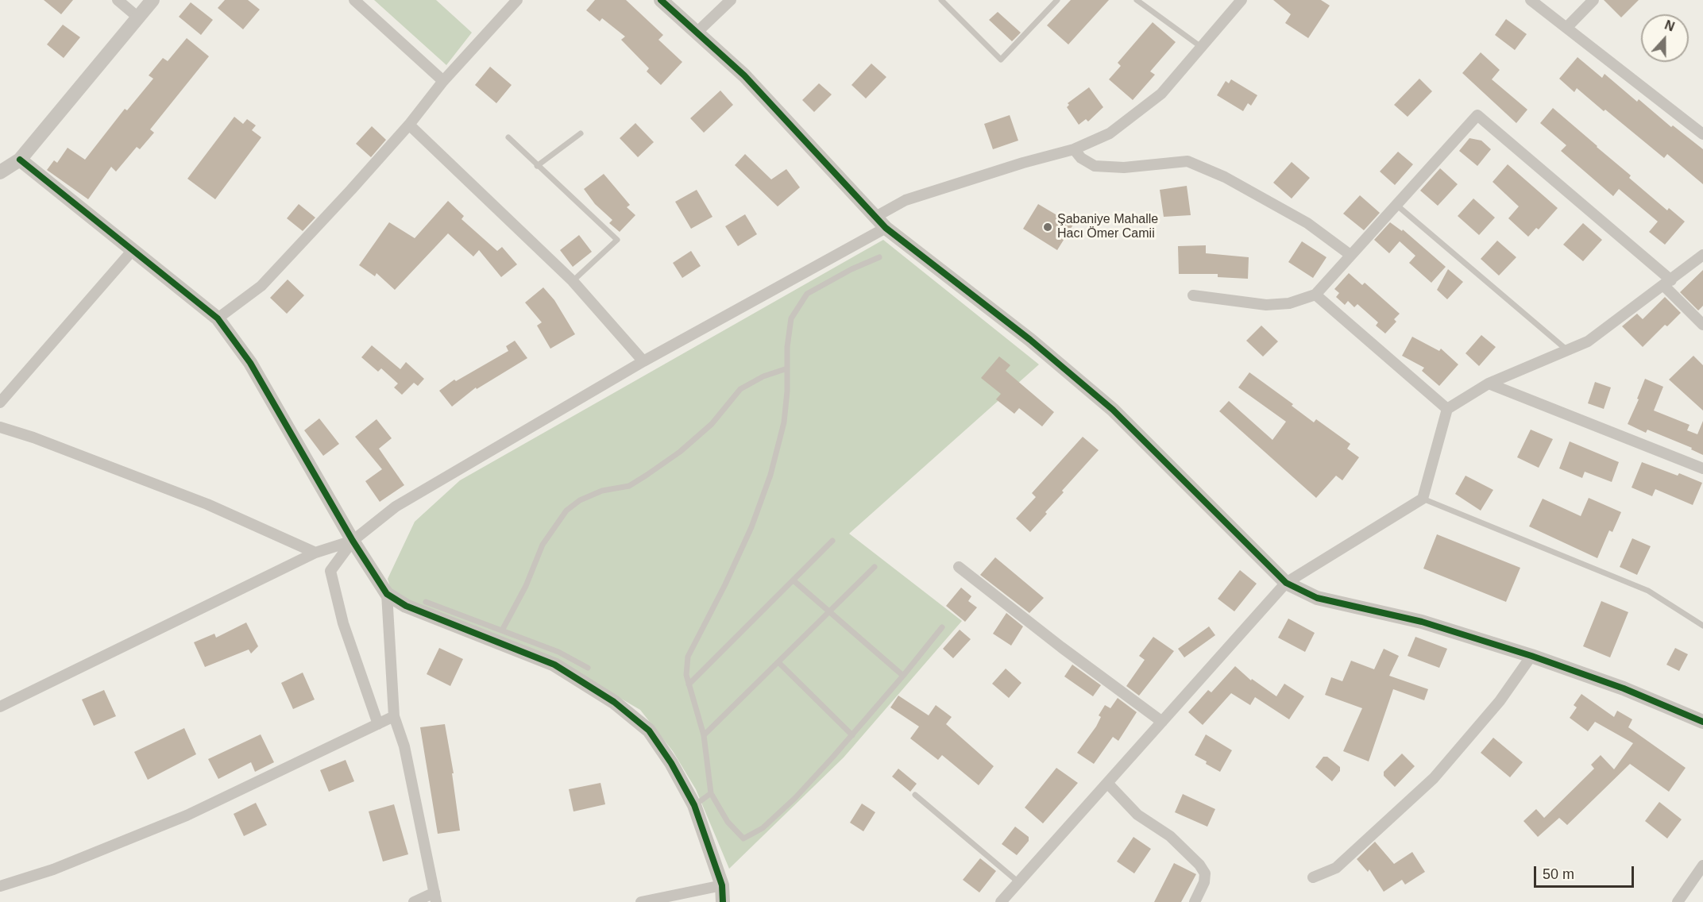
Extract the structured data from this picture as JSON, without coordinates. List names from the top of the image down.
{
  "places": ["Şabaniye Mahalle Hacı Ömer Camii"],
  "scale_bar": "50 m",
  "north": "top"
}
